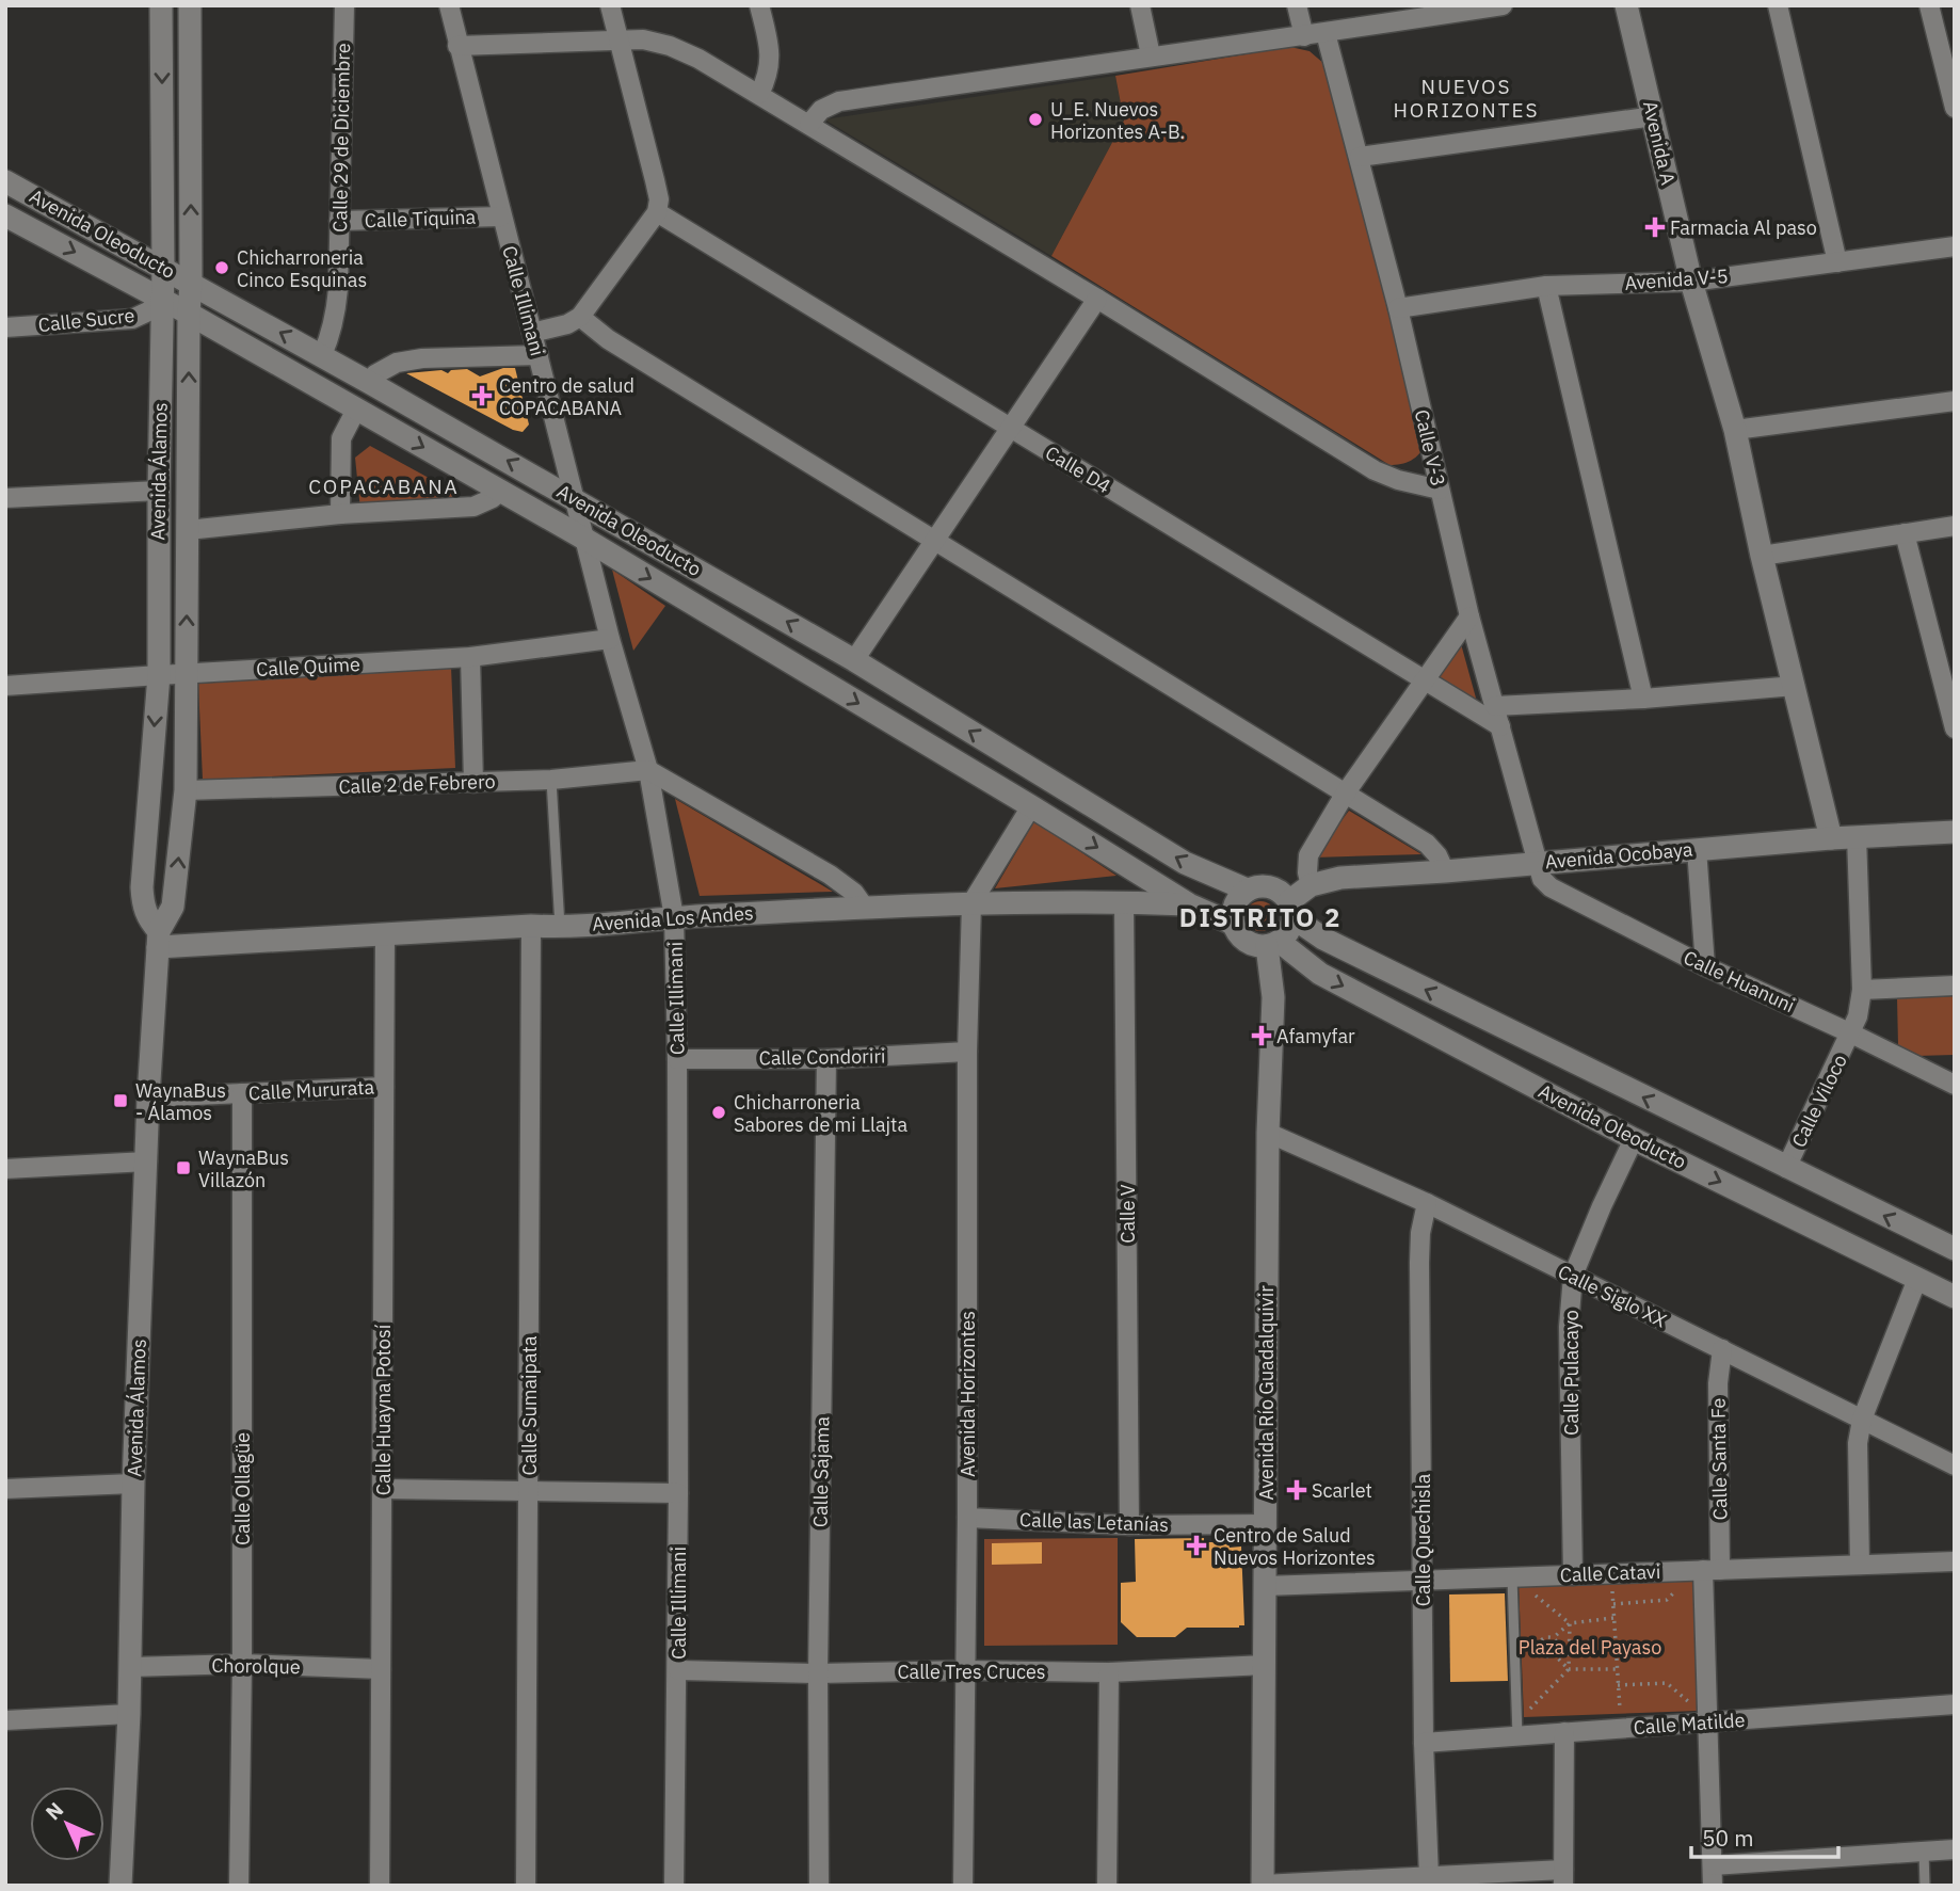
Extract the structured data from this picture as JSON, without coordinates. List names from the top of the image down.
{
  "streets": {
    "street": [
      "Calle 29 de Diciembre",
      "Avenida A",
      "Calle Tiquina",
      "Avenida Oleoducto",
      "Avenida V-5",
      "Calle Illimani",
      "Calle Sucre",
      "Calle V-3",
      "Calle D4",
      "Avenida Álamos",
      "Calle Quime",
      "Calle 2 de Febrero",
      "Avenida Ocobaya",
      "Avenida Los Andes",
      "Calle Huanuni",
      "Calle Condoriri",
      "Calle Mururata",
      "Calle Viloco",
      "Calle V",
      "Calle Siglo XX",
      "Calle Pulacayo",
      "Avenida Río Guadalquivir",
      "Avenida Horizontes",
      "Calle Sumaipata",
      "Calle Huayna Potosí",
      "Calle Santa Fe",
      "Calle Sajama",
      "Calle Ollagüe",
      "Calle las Letanías",
      "Calle Quechisla",
      "Calle Catavi",
      "Chorolque",
      "Calle Tres Cruces",
      "Calle Matilde"
    ]
  },
  "crossings": [
    ["Calle 29 de Diciembre", "Calle Tiquina"],
    ["Calle 29 de Diciembre", "Avenida Oleoducto"],
    ["Avenida A", "Avenida V-5"],
    ["Avenida A", "Avenida Ocobaya"],
    ["Calle Tiquina", "Calle Illimani"],
    ["Avenida Oleoducto", "Calle Illimani"],
    ["Avenida Oleoducto", "Calle Sucre"],
    ["Avenida Oleoducto", "Avenida Álamos"],
    ["Avenida Oleoducto", "Avenida Ocobaya"],
    ["Avenida Oleoducto", "Avenida Los Andes"],
    ["Avenida Oleoducto", "Calle Viloco"],
    ["Avenida Oleoducto", "Calle Pulacayo"],
    ["Avenida Oleoducto", "Avenida Río Guadalquivir"],
    ["Avenida V-5", "Calle V-3"],
    ["Calle Illimani", "Calle Quime"],
    ["Calle Illimani", "Calle 2 de Febrero"],
    ["Calle Illimani", "Avenida Los Andes"],
    ["Calle Illimani", "Calle Condoriri"],
    ["Calle Illimani", "Calle Tres Cruces"],
    ["Calle Sucre", "Avenida Álamos"],
    ["Calle V-3", "Calle D4"],
    ["Calle V-3", "Avenida Ocobaya"],
    ["Calle V-3", "Calle Huanuni"],
    ["Avenida Álamos", "Calle Quime"],
    ["Avenida Álamos", "Calle 2 de Febrero"],
    ["Avenida Álamos", "Avenida Los Andes"],
    ["Avenida Álamos", "Calle Mururata"],
    ["Avenida Álamos", "Chorolque"],
    ["Avenida Ocobaya", "Calle Huanuni"],
    ["Avenida Ocobaya", "Calle Viloco"],
    ["Avenida Ocobaya", "Avenida Río Guadalquivir"],
    ["Avenida Los Andes", "Calle V"],
    ["Avenida Los Andes", "Avenida Horizontes"],
    ["Avenida Los Andes", "Calle Sumaipata"],
    ["Avenida Los Andes", "Calle Huayna Potosí"],
    ["Calle Huanuni", "Calle Viloco"],
    ["Calle Condoriri", "Avenida Horizontes"],
    ["Calle Condoriri", "Calle Sajama"],
    ["Calle Mururata", "Calle Huayna Potosí"],
    ["Calle Mururata", "Calle Ollagüe"],
    ["Calle V", "Calle las Letanías"],
    ["Calle Siglo XX", "Calle Pulacayo"],
    ["Calle Siglo XX", "Avenida Río Guadalquivir"],
    ["Calle Siglo XX", "Calle Santa Fe"],
    ["Calle Siglo XX", "Calle Quechisla"],
    ["Calle Pulacayo", "Calle Catavi"],
    ["Avenida Río Guadalquivir", "Calle las Letanías"],
    ["Avenida Río Guadalquivir", "Calle Catavi"],
    ["Avenida Río Guadalquivir", "Calle Tres Cruces"],
    ["Avenida Horizontes", "Calle las Letanías"],
    ["Avenida Horizontes", "Calle Tres Cruces"],
    ["Calle Huayna Potosí", "Chorolque"],
    ["Calle Santa Fe", "Calle Catavi"],
    ["Calle Santa Fe", "Calle Matilde"],
    ["Calle Sajama", "Calle Tres Cruces"],
    ["Calle Ollagüe", "Chorolque"],
    ["Calle Quechisla", "Calle Catavi"],
    ["Calle Quechisla", "Calle Matilde"]
  ],
  "districts": ["NUEVOS HORIZONTES", "COPACABANA", "DISTRITO 2"],
  "parks": ["Plaza del Payaso"],
  "places": {
    "other": ["U_E. Nuevos Horizontes A-B.", "Chicharroneria Cinco Esquinas", "Chicharroneria Sabores de mi Llajta"],
    "health": [
      "Farmacia Al paso",
      "Centro de salud COPACABANA",
      "Afamyfar",
      "Scarlet",
      "Centro de Salud Nuevos Horizontes"
    ],
    "transit": ["WaynaBus - Álamos", "WaynaBus Villazón"]
  },
  "scale_bar": "50 m",
  "north": "top left"
}
